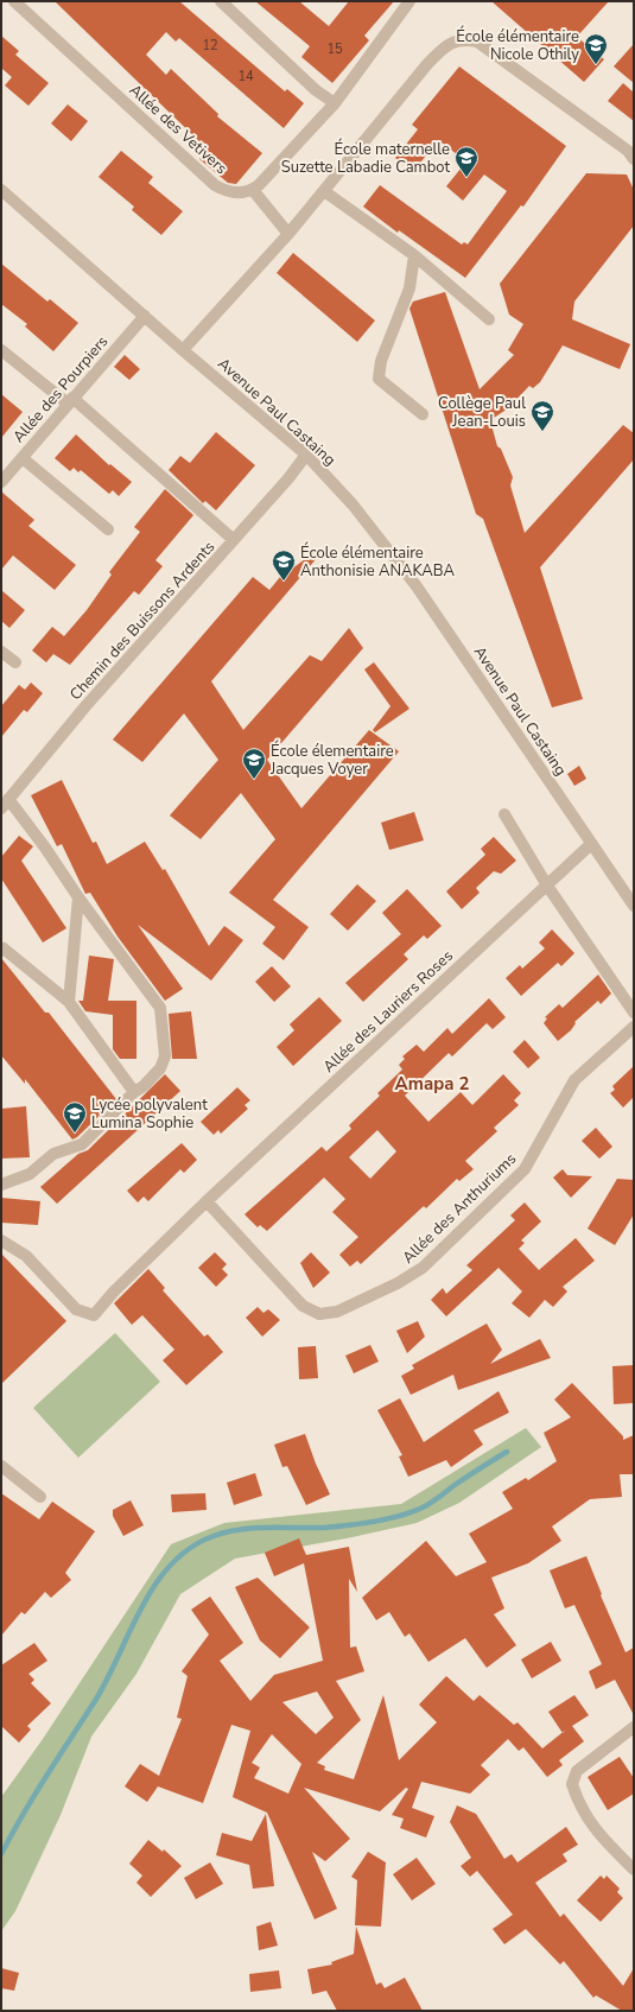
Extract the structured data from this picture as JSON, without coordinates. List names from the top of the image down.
{
  "streets": {
    "street": [
      "Allée des Vetivers",
      "Allée des Pourpiers",
      "Avenue Paul Castaing",
      "Chemin des Buissons Ardents",
      "Allée des Lauriers Roses",
      "Allée des Anthuriums"
    ]
  },
  "crossings": [
    ["Allée des Pourpiers", "Avenue Paul Castaing"],
    ["Avenue Paul Castaing", "Chemin des Buissons Ardents"],
    ["Avenue Paul Castaing", "Allée des Lauriers Roses"],
    ["Allée des Lauriers Roses", "Allée des Anthuriums"]
  ],
  "districts": ["Amapa 2"],
  "places": {
    "school or university": [
      "École élémentaire Nicole Othily",
      "École maternelle Suzette Labadie Cambot",
      "Collège Paul Jean-Louis",
      "École élémentaire Anthonisie ANAKABA",
      "École élementaire Jacques Voyer",
      "Lycée polyvalent Lumina Sophie"
    ]
  },
  "house_numbers": ["12", "15", "14"]
}
